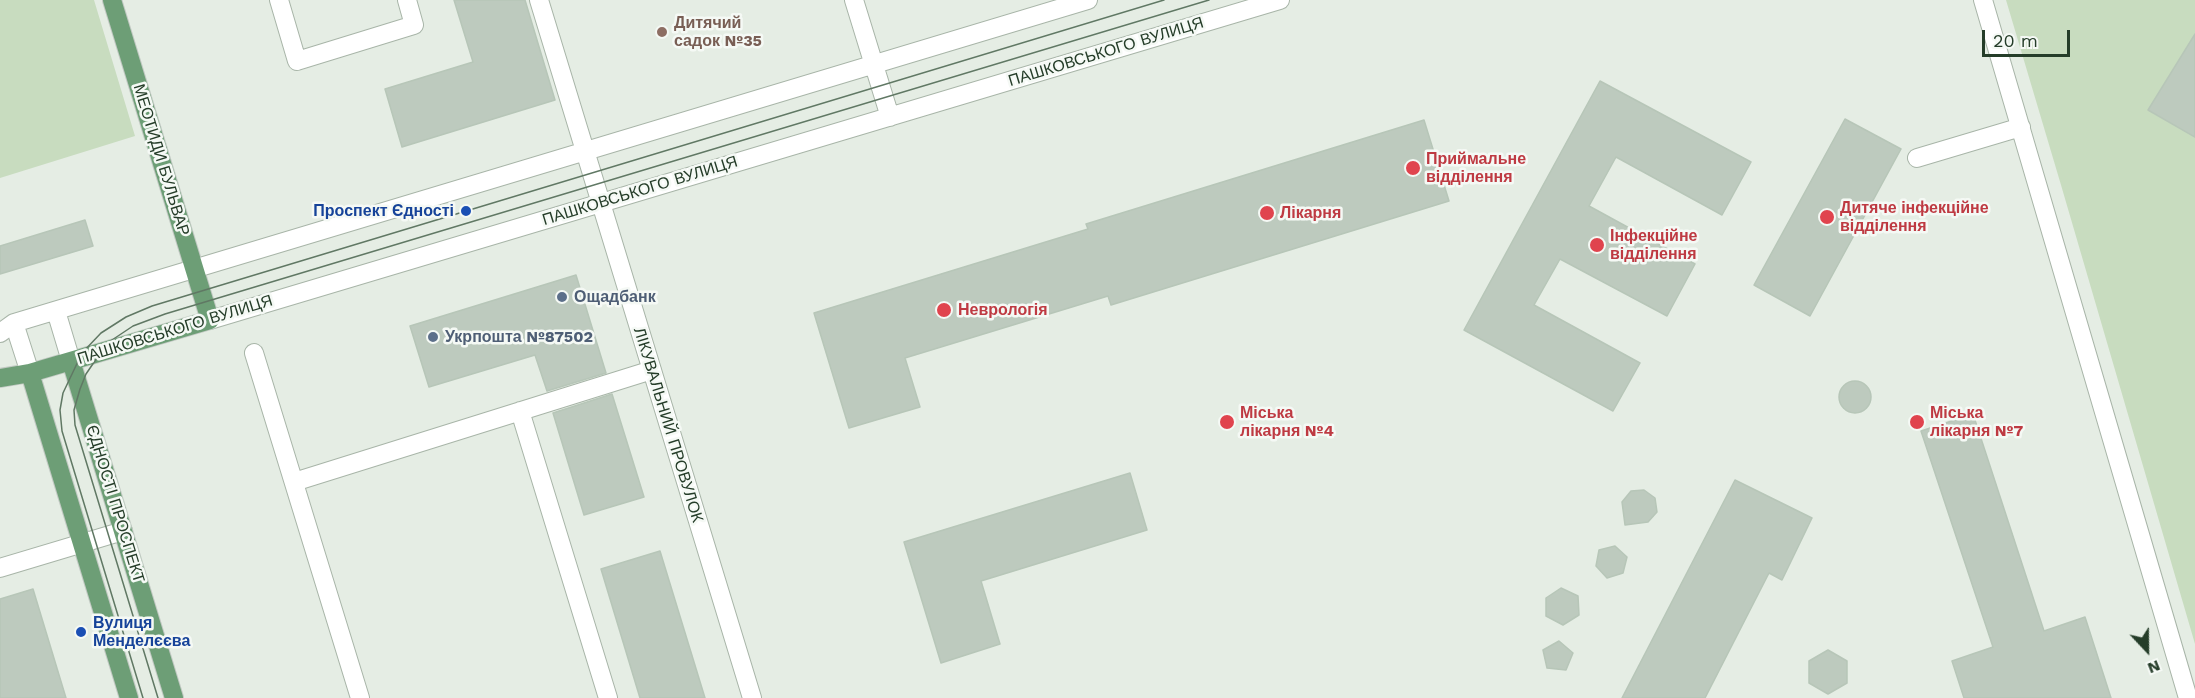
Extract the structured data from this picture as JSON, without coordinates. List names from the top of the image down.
{
  "streets": {
    "main road": ["ПАШКОВСЬКОГО ВУЛИЦЯ", "МЕОТИДИ БУЛЬВАР", "ЄДНОСТІ ПРОСПЕКТ"],
    "street": ["ЛІКУВАЛЬНИЙ ПРОВУЛОК"]
  },
  "crossings": [
    ["ПАШКОВСЬКОГО ВУЛИЦЯ", "МЕОТИДИ БУЛЬВАР"],
    ["ПАШКОВСЬКОГО ВУЛИЦЯ", "ЛІКУВАЛЬНИЙ ПРОВУЛОК"],
    ["ПАШКОВСЬКОГО ВУЛИЦЯ", "ЄДНОСТІ ПРОСПЕКТ"]
  ],
  "places": [
    "Дитячий садок №35",
    "Приймальне відділення",
    "Проспект Єдності",
    "Лікарня",
    "Дитяче інфекційне відділення",
    "Інфекційне відділення",
    "Ощадбанк",
    "Неврологія",
    "Укрпошта №87502",
    "Міська лікарня №4",
    "Міська лікарня №7",
    "Вулиця Менделєєва"
  ],
  "scale_bar": "20 m",
  "north": "bottom"
}
